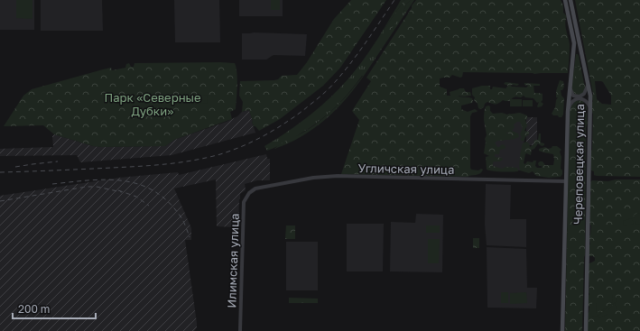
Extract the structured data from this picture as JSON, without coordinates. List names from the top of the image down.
{
  "streets": {
    "main road": ["Череповецкая улица"],
    "street": ["Угличская улица", "Илимская улица"]
  },
  "crossings": [
    ["Череповецкая улица", "Угличская улица"],
    ["Угличская улица", "Илимская улица"]
  ],
  "parks": ["Парк «Северные Дубки»"],
  "scale_bar": "200 m"
}
